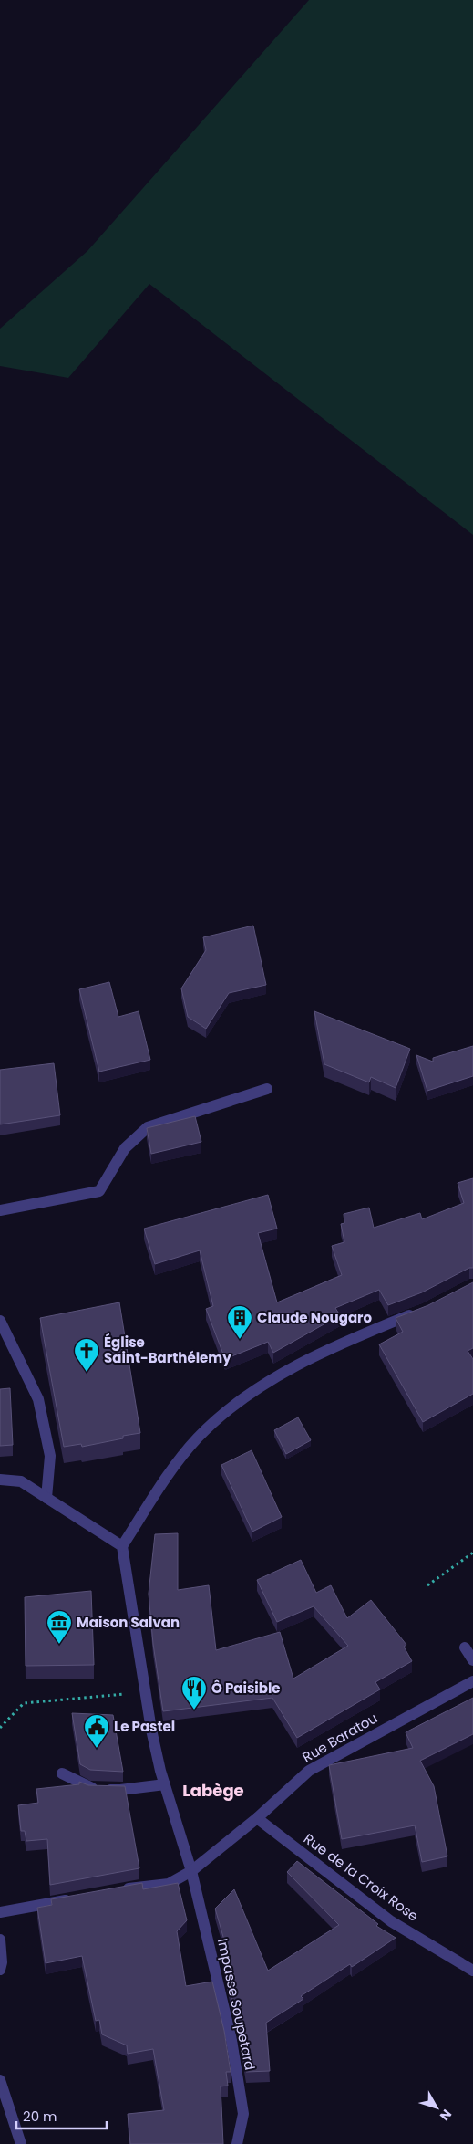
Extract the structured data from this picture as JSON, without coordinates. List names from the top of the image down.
{
  "streets": {
    "street": ["Rue Baratou", "Rue de la Croix Rose", "Impasse Soupetard"]
  },
  "crossings": [
    ["Rue Baratou", "Rue de la Croix Rose"],
    ["Rue Baratou", "Impasse Soupetard"]
  ],
  "districts": ["Labège"],
  "places": {
    "building": ["Claude Nougaro"],
    "church": ["Église Saint-Barthélemy"],
    "museum": ["Maison Salvan"],
    "restaurant": ["Ô Paisible"],
    "public building": ["Le Pastel"]
  },
  "scale_bar": "20 m",
  "north": "bottom right"
}
